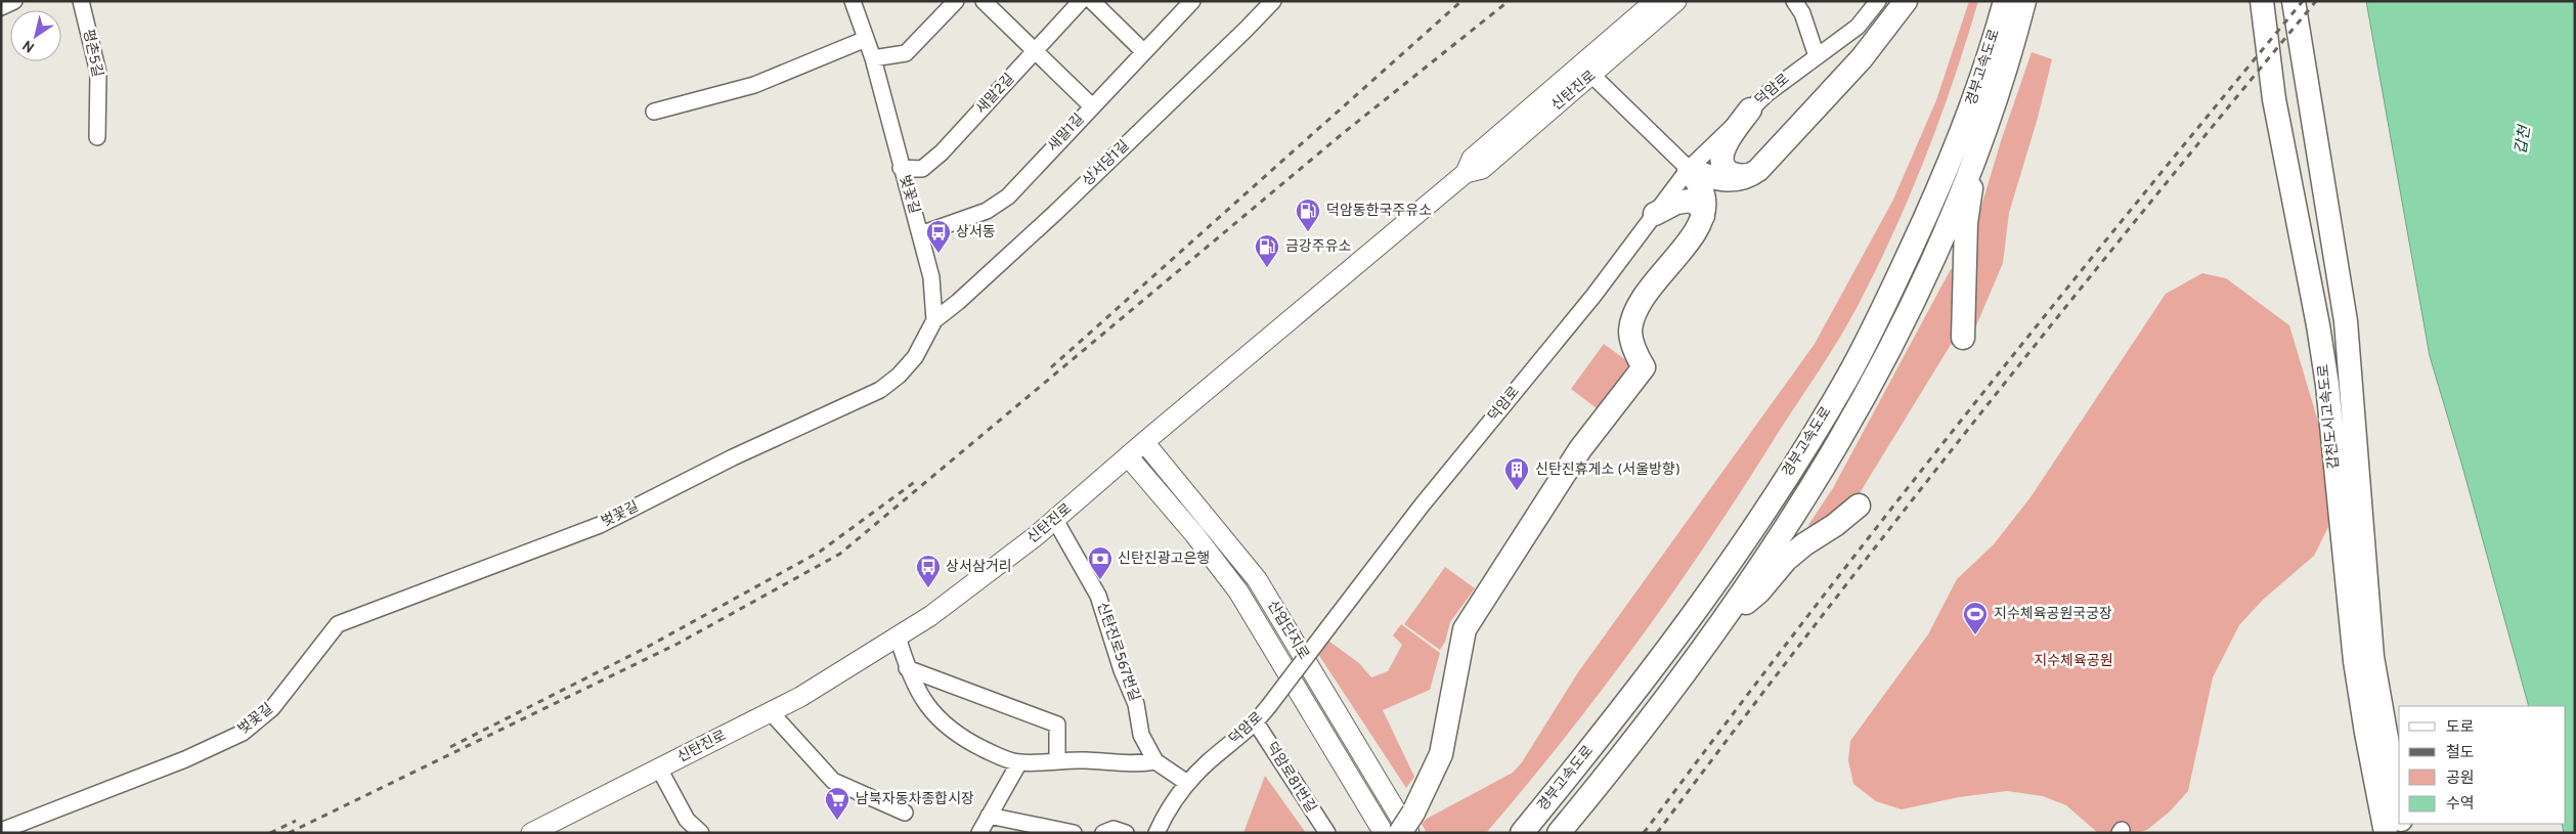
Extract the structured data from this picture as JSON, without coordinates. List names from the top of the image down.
{
  "streets": {
    "highway": ["경부고속도로", "갑천도시고속도로"],
    "main road": ["신탄진로", "산업단지로"],
    "street": [
      "평촌5길",
      "덕암로",
      "새말2길",
      "새말1길",
      "상서당1길",
      "벚꽃길",
      "신탄진로567번길",
      "덕암로81번길"
    ]
  },
  "crossings": [
    ["덕암로", "신탄진로567번길"],
    ["덕암로", "덕암로81번길"],
    ["신탄진로", "산업단지로"],
    ["신탄진로", "신탄진로567번길"],
    ["새말2길", "벚꽃길"],
    ["새말1길", "벚꽃길"],
    ["상서당1길", "벚꽃길"]
  ],
  "water": ["갑천"],
  "parks": ["지수체육공원"],
  "places": {
    "fuel station": ["덕암동한국주유소", "금강주유소"],
    "bus stop": ["상서동", "상서삼거리"],
    "building": ["신탄진휴게소 (서울방향)"],
    "bank": ["신탄진광고은행"],
    "sports": ["지수체육공원국궁장"],
    "supermarket": ["남북자동차종합시장"]
  },
  "legend": [
    "도로",
    "철도",
    "공원",
    "수역"
  ],
  "north": "bottom left"
}
